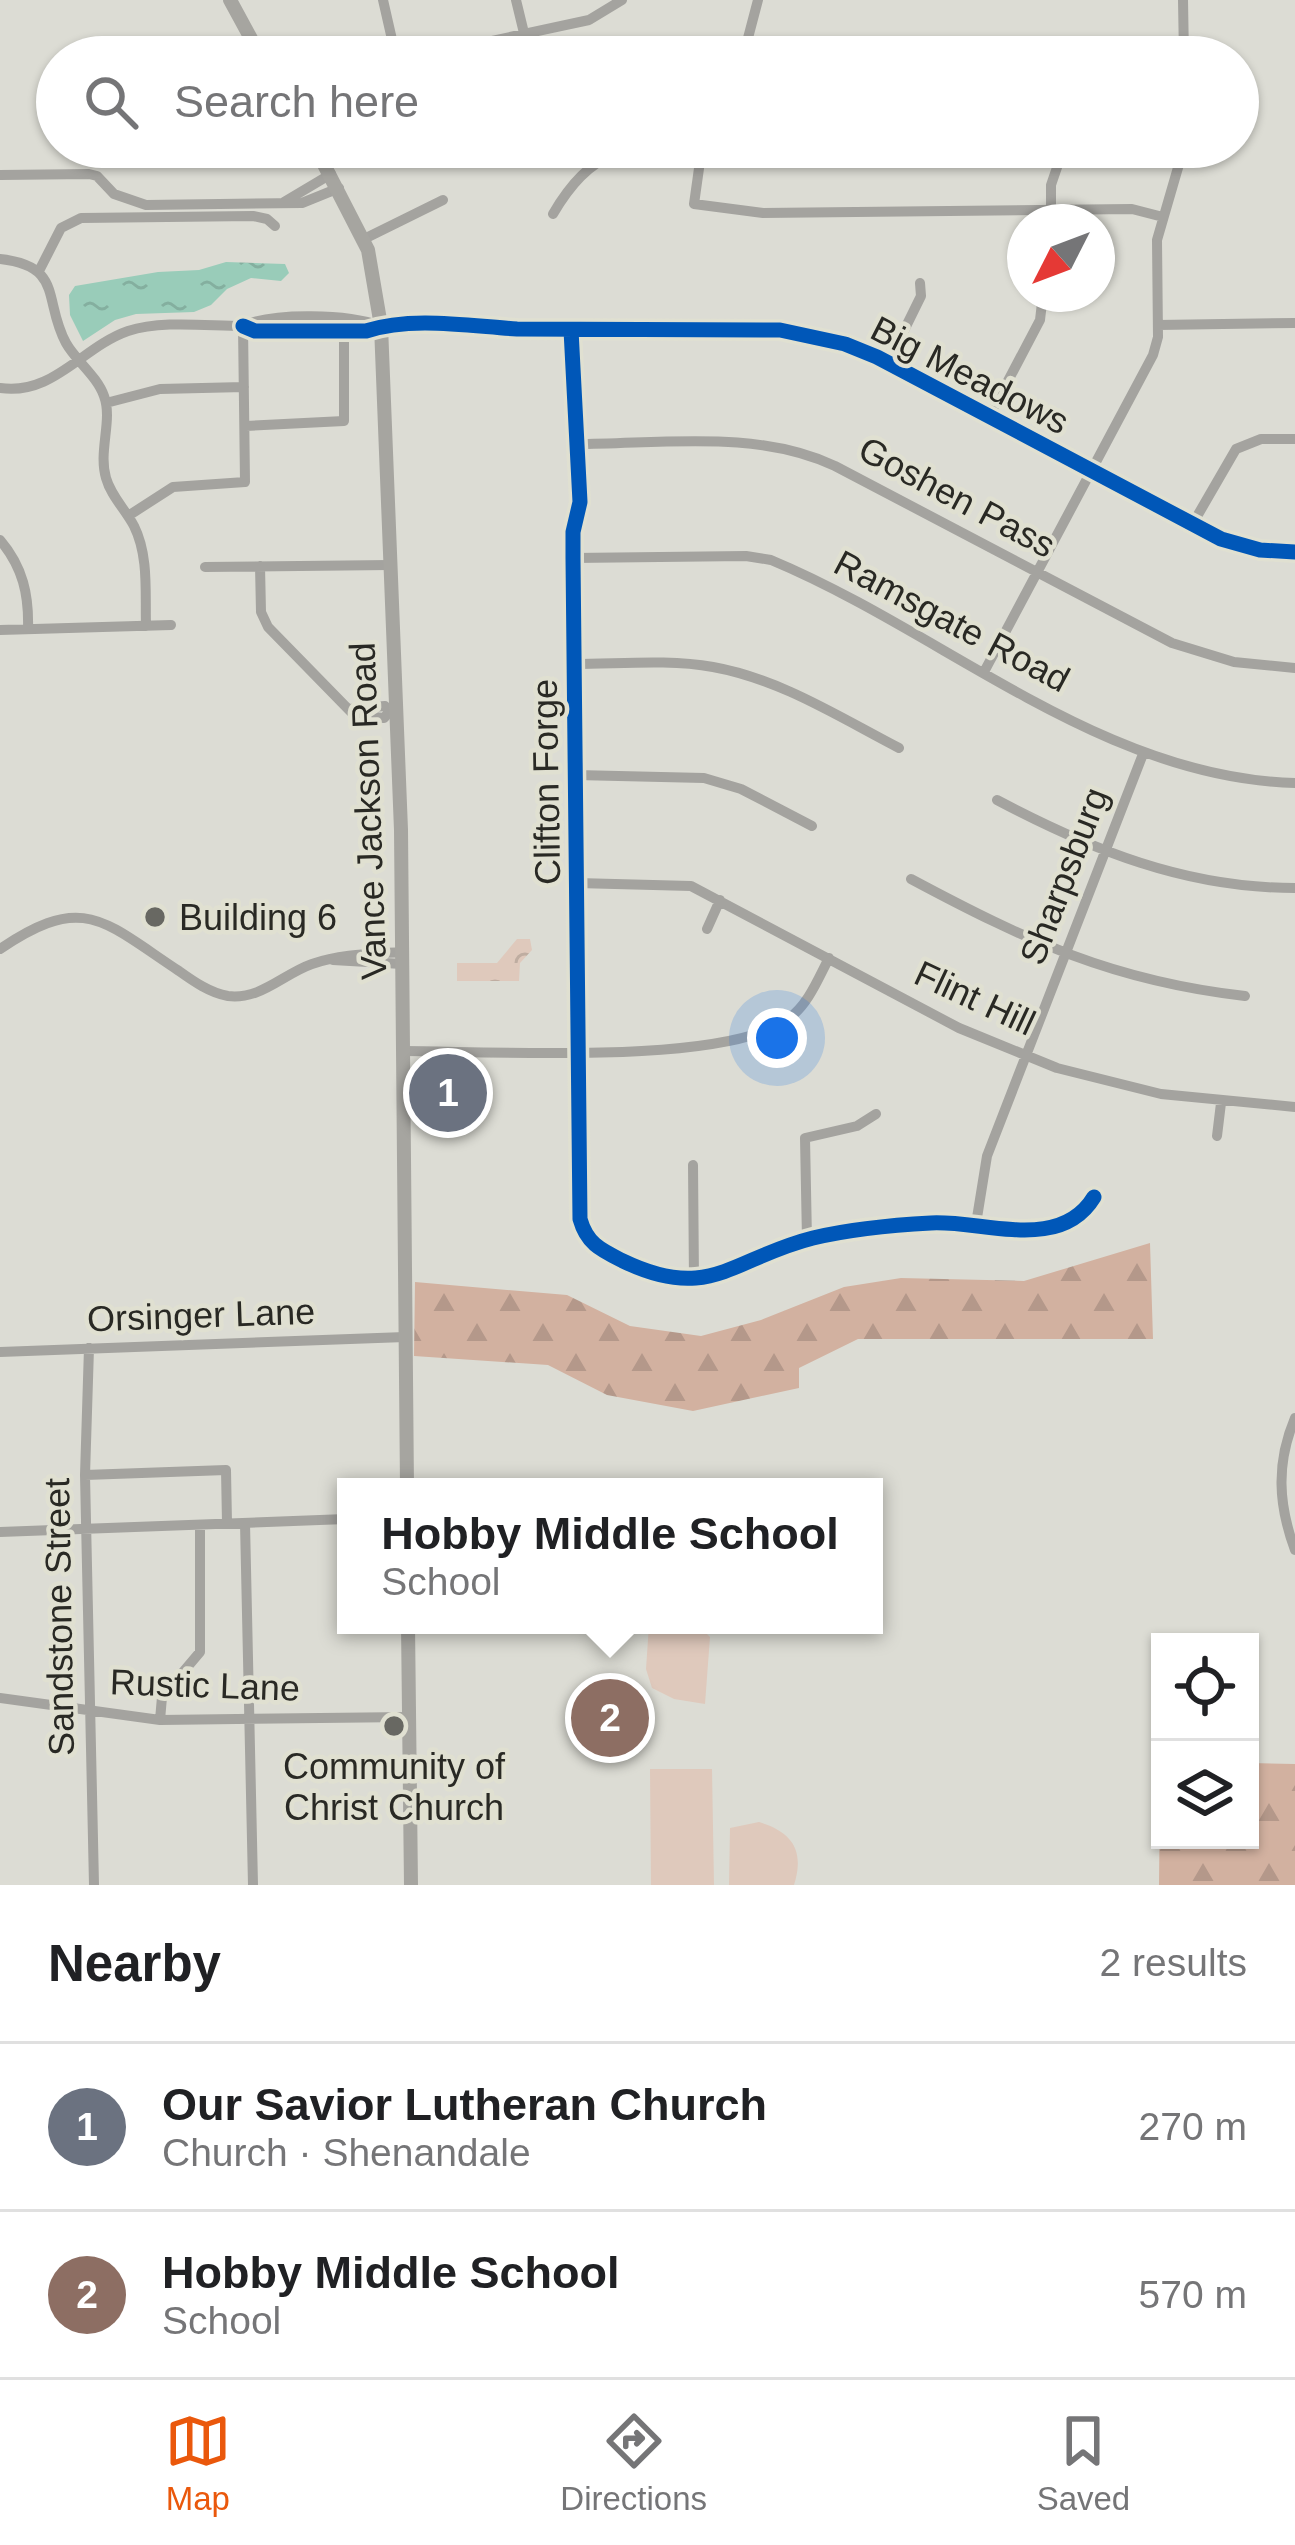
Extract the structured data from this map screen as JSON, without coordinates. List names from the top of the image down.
{
  "streets": {
    "main road": ["Vance Jackson Road"],
    "street": [
      "Big Meadows",
      "Goshen Pass",
      "Ramsgate Road",
      "Clifton Forge",
      "Sharpsburg",
      "Flint Hill",
      "Orsinger Lane",
      "Sandstone Street",
      "Rustic Lane"
    ]
  },
  "crossings": [
    ["Big Meadows", "Clifton Forge"],
    ["Big Meadows", "Vance Jackson Road"],
    ["Goshen Pass", "Clifton Forge"],
    ["Ramsgate Road", "Clifton Forge"],
    ["Ramsgate Road", "Sharpsburg"],
    ["Clifton Forge", "Flint Hill"],
    ["Vance Jackson Road", "Orsinger Lane"],
    ["Sharpsburg", "Flint Hill"],
    ["Orsinger Lane", "Sandstone Street"],
    ["Sandstone Street", "Rustic Lane"]
  ],
  "places": ["Building 6", "Community of Christ Church"],
  "north": "bottom left",
  "page": {
    "search": "Search here",
    "pins": ["1", "2"],
    "popup": ["Hobby Middle School", "School"],
    "heading": ["Nearby", "2 results"],
    "list": [
      {
        "mark": "1",
        "name": "Our Savior Lutheran Church",
        "note": "Church · Shenandale",
        "value": "270 m"
      },
      {
        "mark": "2",
        "name": "Hobby Middle School",
        "note": "School",
        "value": "570 m"
      }
    ],
    "nav": ["Map", "Directions", "Saved"]
  }
}
